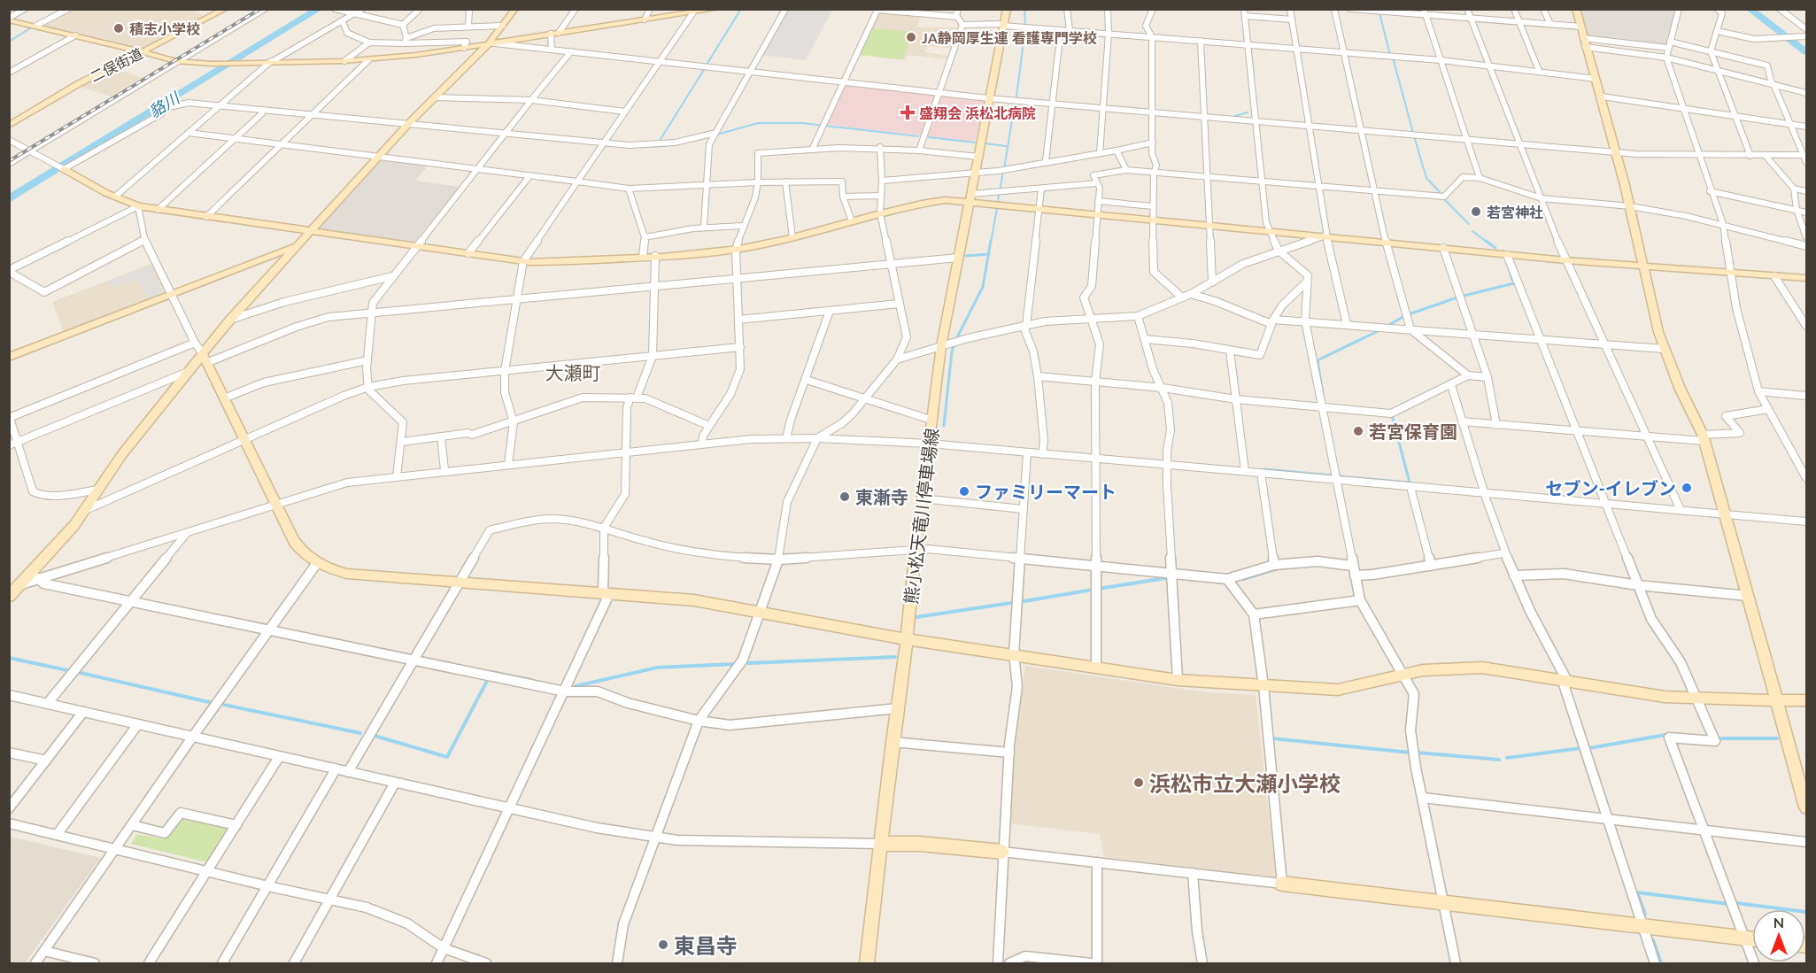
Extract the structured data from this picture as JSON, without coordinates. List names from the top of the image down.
{
  "streets": {
    "street": ["二俣街道", "熊小松天竜川停車場線"]
  },
  "districts": ["大瀬町"],
  "water": ["貉川"],
  "places": {
    "other": [
      "積志小学校",
      "JA静岡厚生連 看護専門学校",
      "若宮神社",
      "若宮保育園",
      "セブン-イレブン",
      "ファミリーマート",
      "東漸寺",
      "浜松市立大瀬小学校",
      "東昌寺"
    ],
    "health": ["盛翔会 浜松北病院"]
  },
  "north": "top"
}
